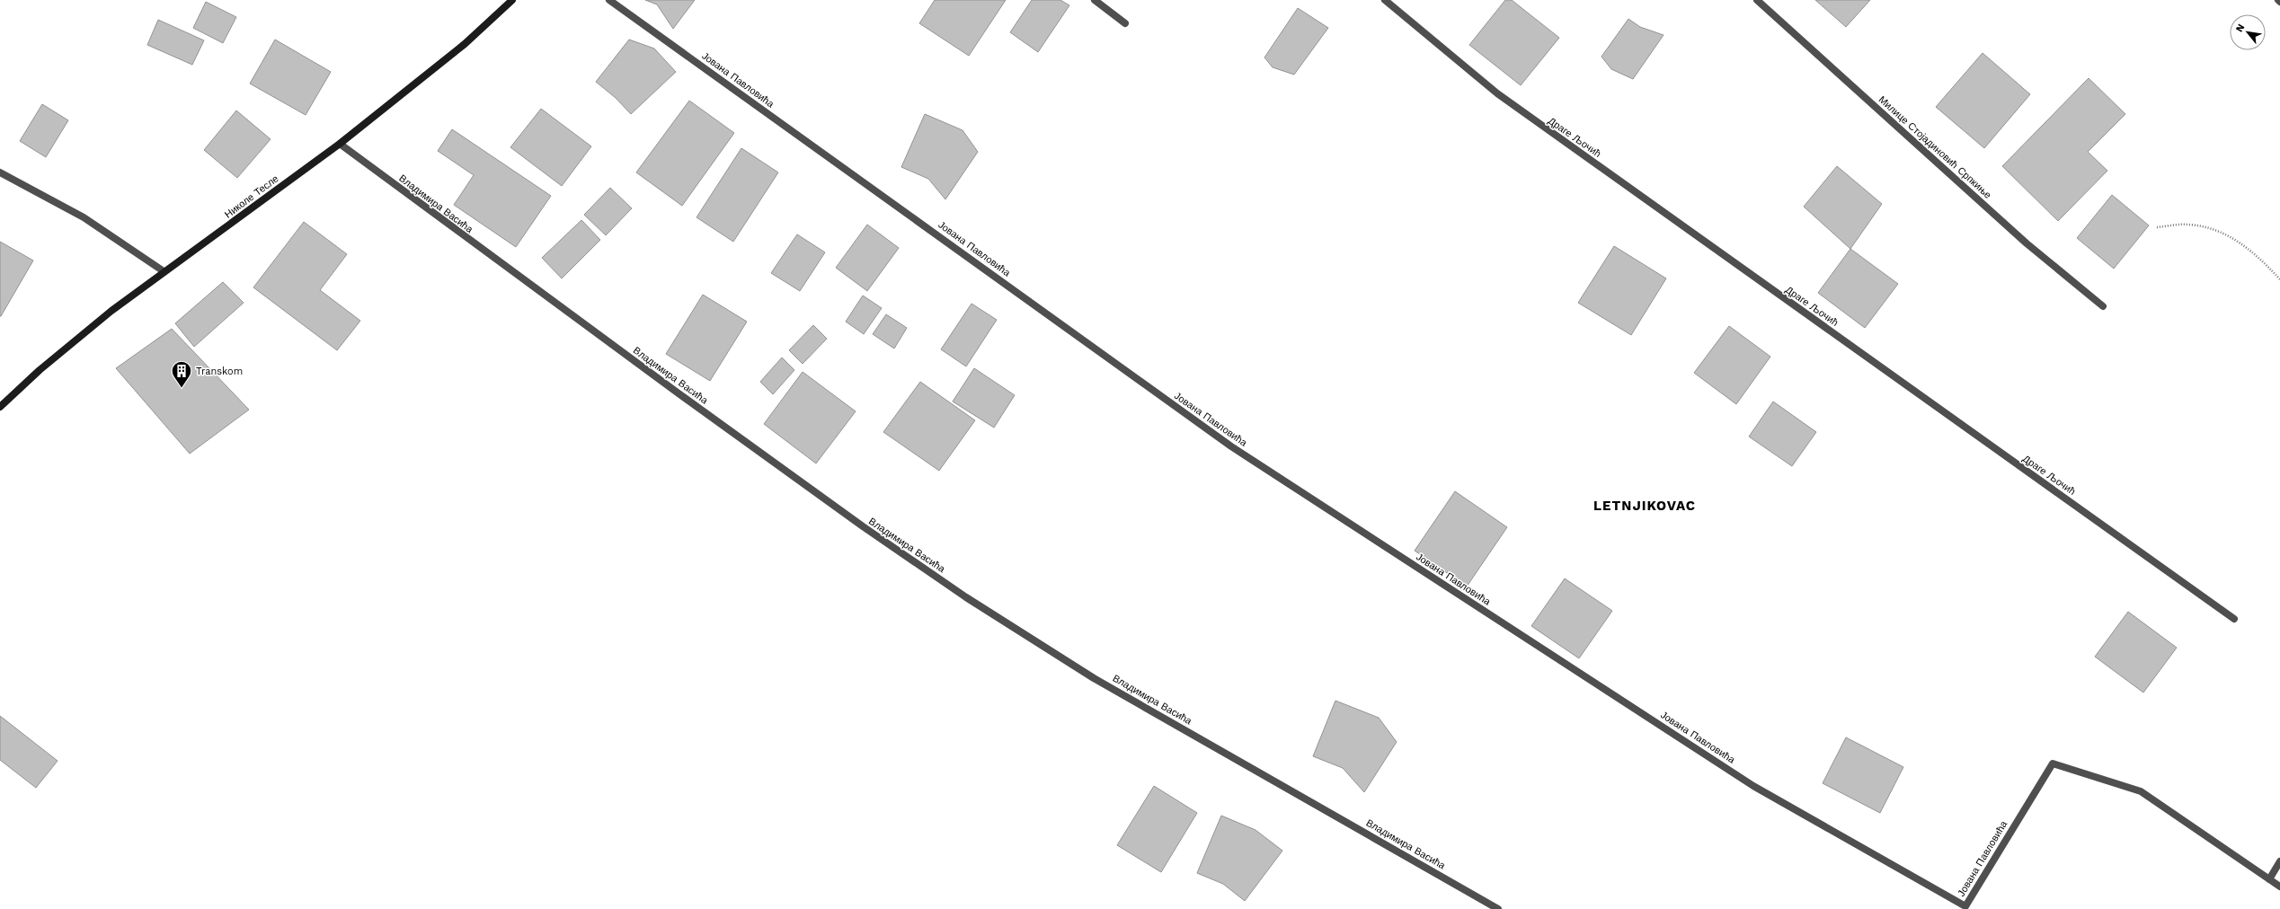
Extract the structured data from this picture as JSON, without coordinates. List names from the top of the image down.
{
  "streets": {
    "street": [
      "Јована Павловића",
      "Драге Љочић",
      "Милице Стојадиновић Српкиње",
      "Николе Тесле",
      "Владимира Васића"
    ]
  },
  "crossings": [
    ["Николе Тесле", "Владимира Васића"]
  ],
  "districts": ["LETNJIKOVAC"],
  "places": {
    "building": ["Transkom"]
  },
  "north": "top left"
}
